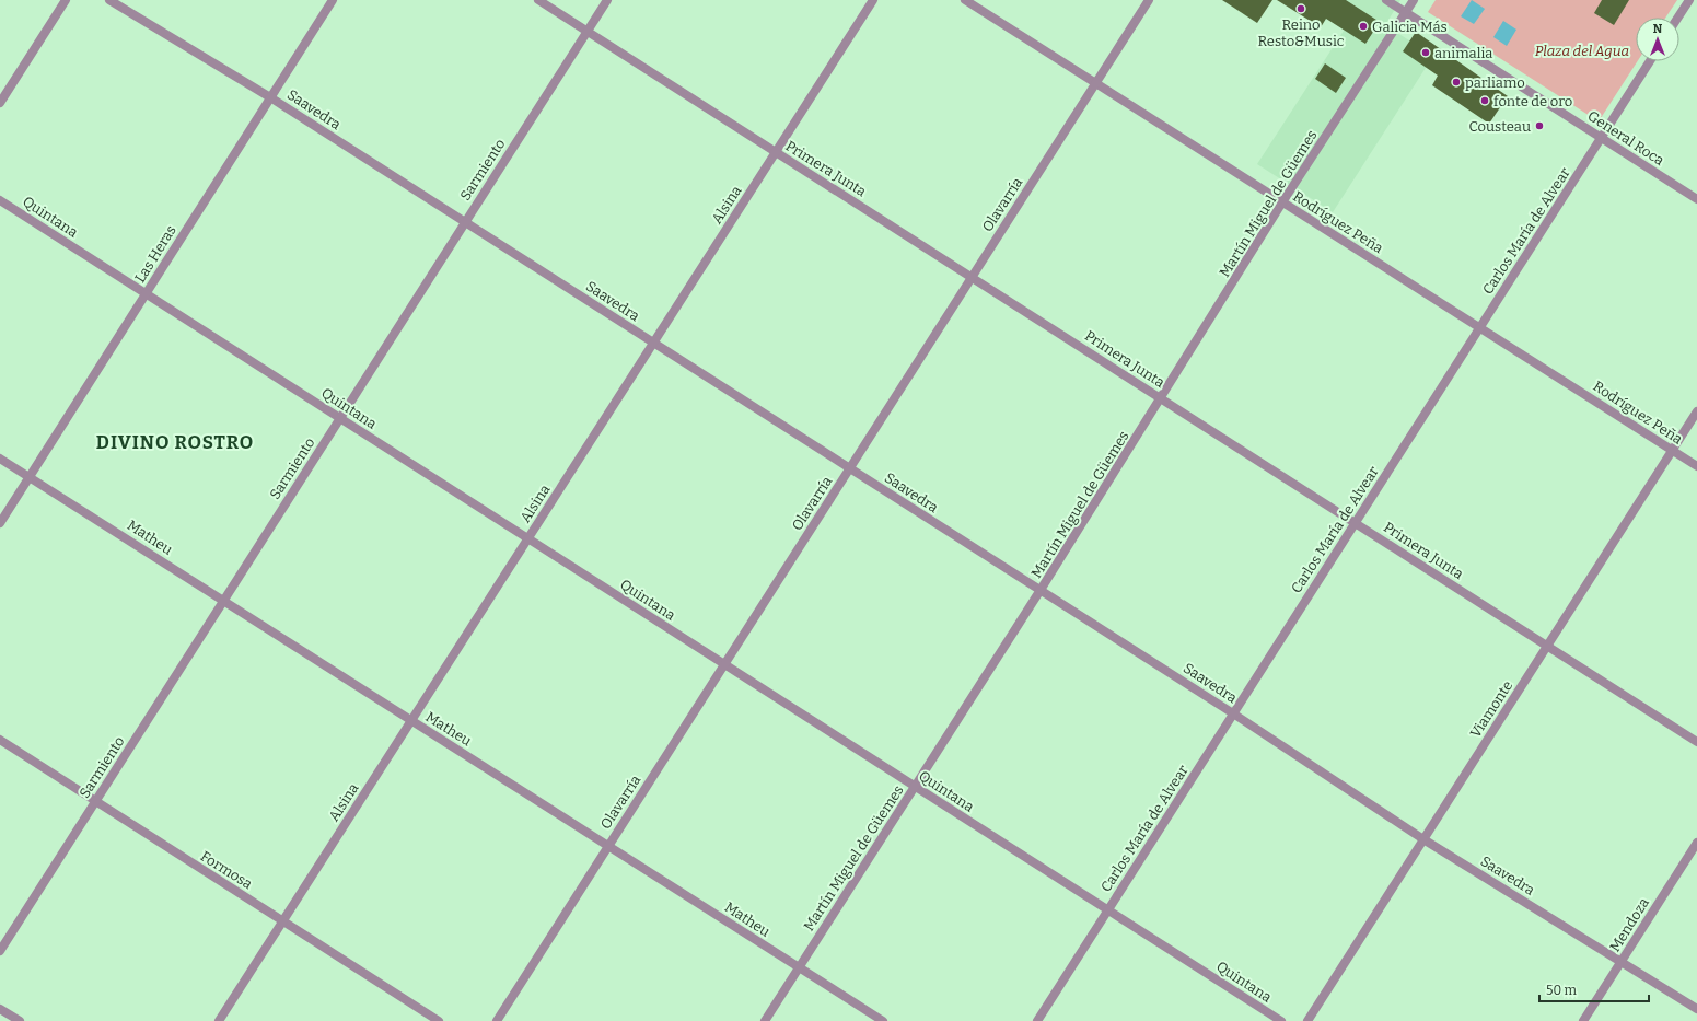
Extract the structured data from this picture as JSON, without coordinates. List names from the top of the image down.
{
  "streets": {
    "street": [
      "Saavedra",
      "General Roca",
      "Primera Junta",
      "Sarmiento",
      "Martín Miguel de Güemes",
      "Alsina",
      "Olavarría",
      "Quintana",
      "Rodríguez Peña",
      "Carlos María de Alvear",
      "Las Heras",
      "Matheu",
      "Viamonte",
      "Formosa",
      "Mendoza"
    ]
  },
  "crossings": [
    ["Saavedra", "Sarmiento"],
    ["Saavedra", "Martín Miguel de Güemes"],
    ["Saavedra", "Alsina"],
    ["Saavedra", "Olavarría"],
    ["Saavedra", "Carlos María de Alvear"],
    ["Saavedra", "Las Heras"],
    ["Saavedra", "Viamonte"],
    ["Saavedra", "Mendoza"],
    ["General Roca", "Martín Miguel de Güemes"],
    ["General Roca", "Carlos María de Alvear"],
    ["Primera Junta", "Sarmiento"],
    ["Primera Junta", "Martín Miguel de Güemes"],
    ["Primera Junta", "Alsina"],
    ["Primera Junta", "Olavarría"],
    ["Primera Junta", "Carlos María de Alvear"],
    ["Primera Junta", "Viamonte"],
    ["Sarmiento", "Quintana"],
    ["Sarmiento", "Matheu"],
    ["Sarmiento", "Formosa"],
    ["Martín Miguel de Güemes", "Quintana"],
    ["Martín Miguel de Güemes", "Rodríguez Peña"],
    ["Martín Miguel de Güemes", "Matheu"],
    ["Alsina", "Quintana"],
    ["Alsina", "Matheu"],
    ["Alsina", "Formosa"],
    ["Olavarría", "Quintana"],
    ["Olavarría", "Rodríguez Peña"],
    ["Olavarría", "Matheu"],
    ["Quintana", "Carlos María de Alvear"],
    ["Quintana", "Las Heras"],
    ["Rodríguez Peña", "Carlos María de Alvear"],
    ["Rodríguez Peña", "Viamonte"],
    ["Las Heras", "Matheu"]
  ],
  "districts": ["DIVINO ROSTRO"],
  "parks": ["Plaza del Agua"],
  "places": [
    "Reino Resto&Music",
    "Galicia Más",
    "animalia",
    "parliamo",
    "fonte de oro",
    "Cousteau"
  ],
  "scale_bar": "50 m",
  "north": "top"
}
